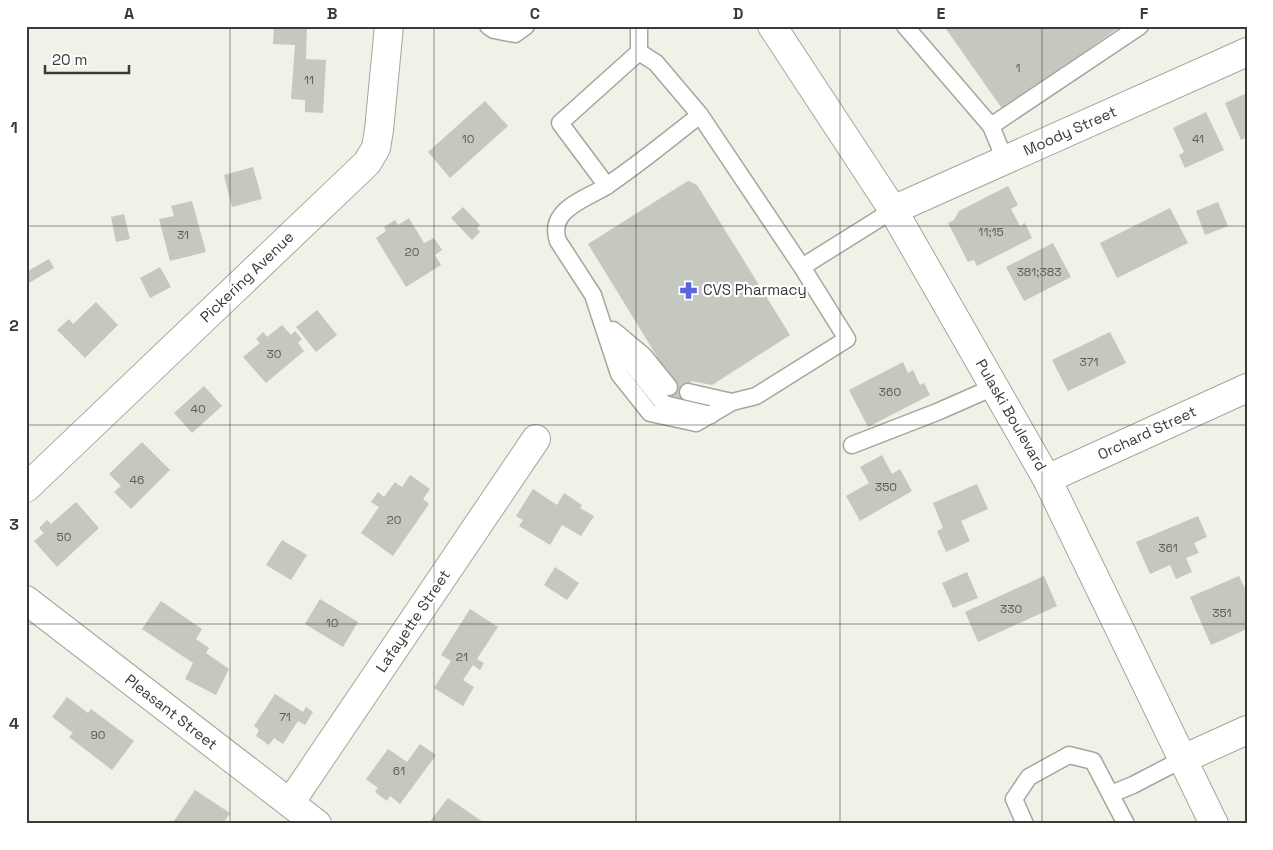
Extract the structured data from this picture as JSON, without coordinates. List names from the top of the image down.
{
  "streets": {
    "street": [
      "Moody Street",
      "Pickering Avenue",
      "Pulaski Boulevard",
      "Orchard Street",
      "Lafayette Street",
      "Pleasant Street"
    ]
  },
  "crossings": [
    ["Moody Street", "Pulaski Boulevard"],
    ["Pulaski Boulevard", "Orchard Street"],
    ["Lafayette Street", "Pleasant Street"]
  ],
  "places": {
    "pharmacy": ["CVS Pharmacy"]
  },
  "house_numbers": [
    "1",
    "11",
    "10",
    "41",
    "11;15",
    "31",
    "20",
    "381;383",
    "30",
    "371",
    "360",
    "40",
    "46",
    "350",
    "20",
    "50",
    "361",
    "330",
    "351",
    "10",
    "21",
    "71",
    "90",
    "61"
  ],
  "scale_bar": "20 m",
  "grid": {
    "columns": [
      "A",
      "B",
      "C",
      "D",
      "E",
      "F"
    ],
    "rows": [
      "1",
      "2",
      "3",
      "4"
    ]
  }
}
